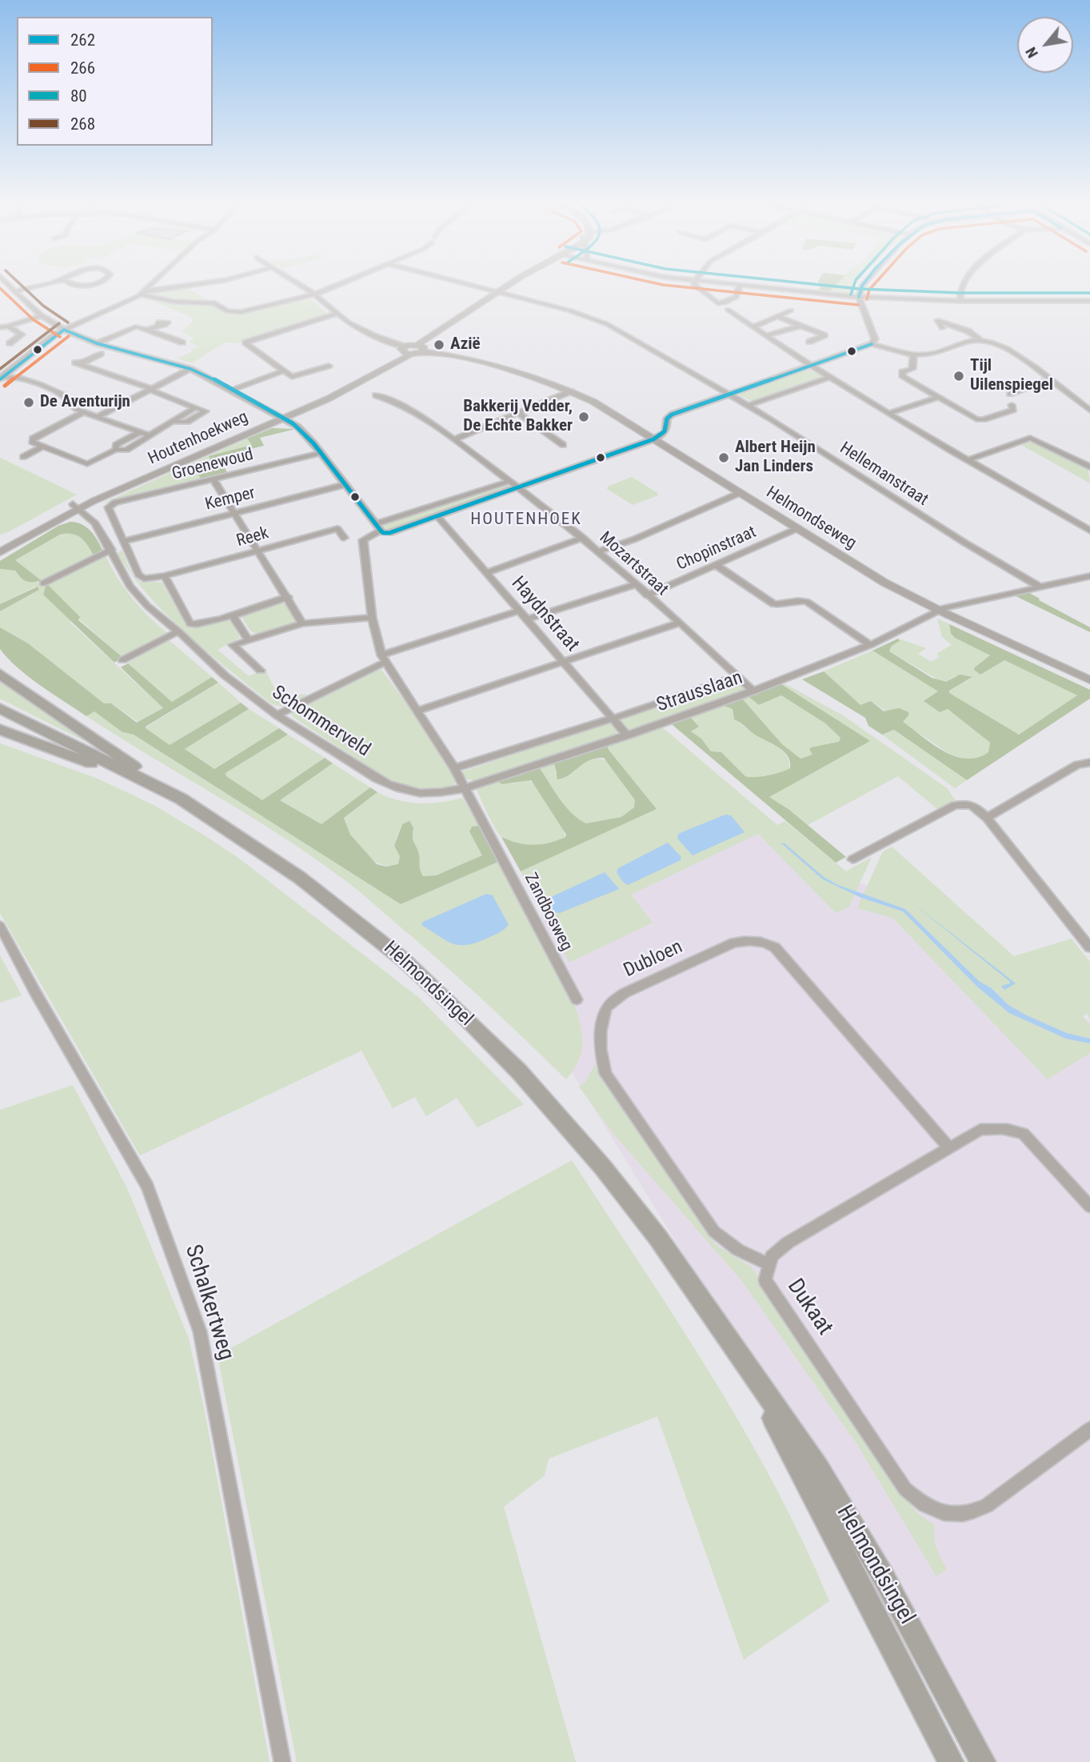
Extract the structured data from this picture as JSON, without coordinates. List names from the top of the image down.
{
  "streets": {
    "main road": ["Helmondsingel"],
    "street": [
      "Houtenhoekweg",
      "Groenewoud",
      "Hellemanstraat",
      "Kemper",
      "Helmondseweg",
      "Reek",
      "Chopinstraat",
      "Mozartstraat",
      "Haydnstraat",
      "Strausslaan",
      "Schommerveld",
      "Zandbosweg",
      "Dubloen",
      "Schalkertweg",
      "Dukaat"
    ]
  },
  "crossings": [
    ["Houtenhoekweg", "Helmondseweg"],
    ["Houtenhoekweg", "Schommerveld"],
    ["Groenewoud", "Kemper"],
    ["Hellemanstraat", "Strausslaan"],
    ["Helmondseweg", "Chopinstraat"],
    ["Helmondseweg", "Strausslaan"],
    ["Chopinstraat", "Mozartstraat"],
    ["Mozartstraat", "Strausslaan"],
    ["Haydnstraat", "Strausslaan"],
    ["Strausslaan", "Schommerveld"],
    ["Strausslaan", "Zandbosweg"],
    ["Schommerveld", "Zandbosweg"],
    ["Dubloen", "Dukaat"]
  ],
  "districts": ["HOUTENHOEK"],
  "places": [
    "Azië",
    "Tijl Uilenspiegel",
    "De Aventurijn",
    "Bakkerij Vedder, De Echte Bakker",
    "Albert Heijn Jan Linders"
  ],
  "lines": [
    "transit line 262",
    "transit line 266",
    "transit line 80",
    "transit line 268"
  ],
  "legend": [
    "262",
    "266",
    "80",
    "268"
  ],
  "north": "bottom left"
}
